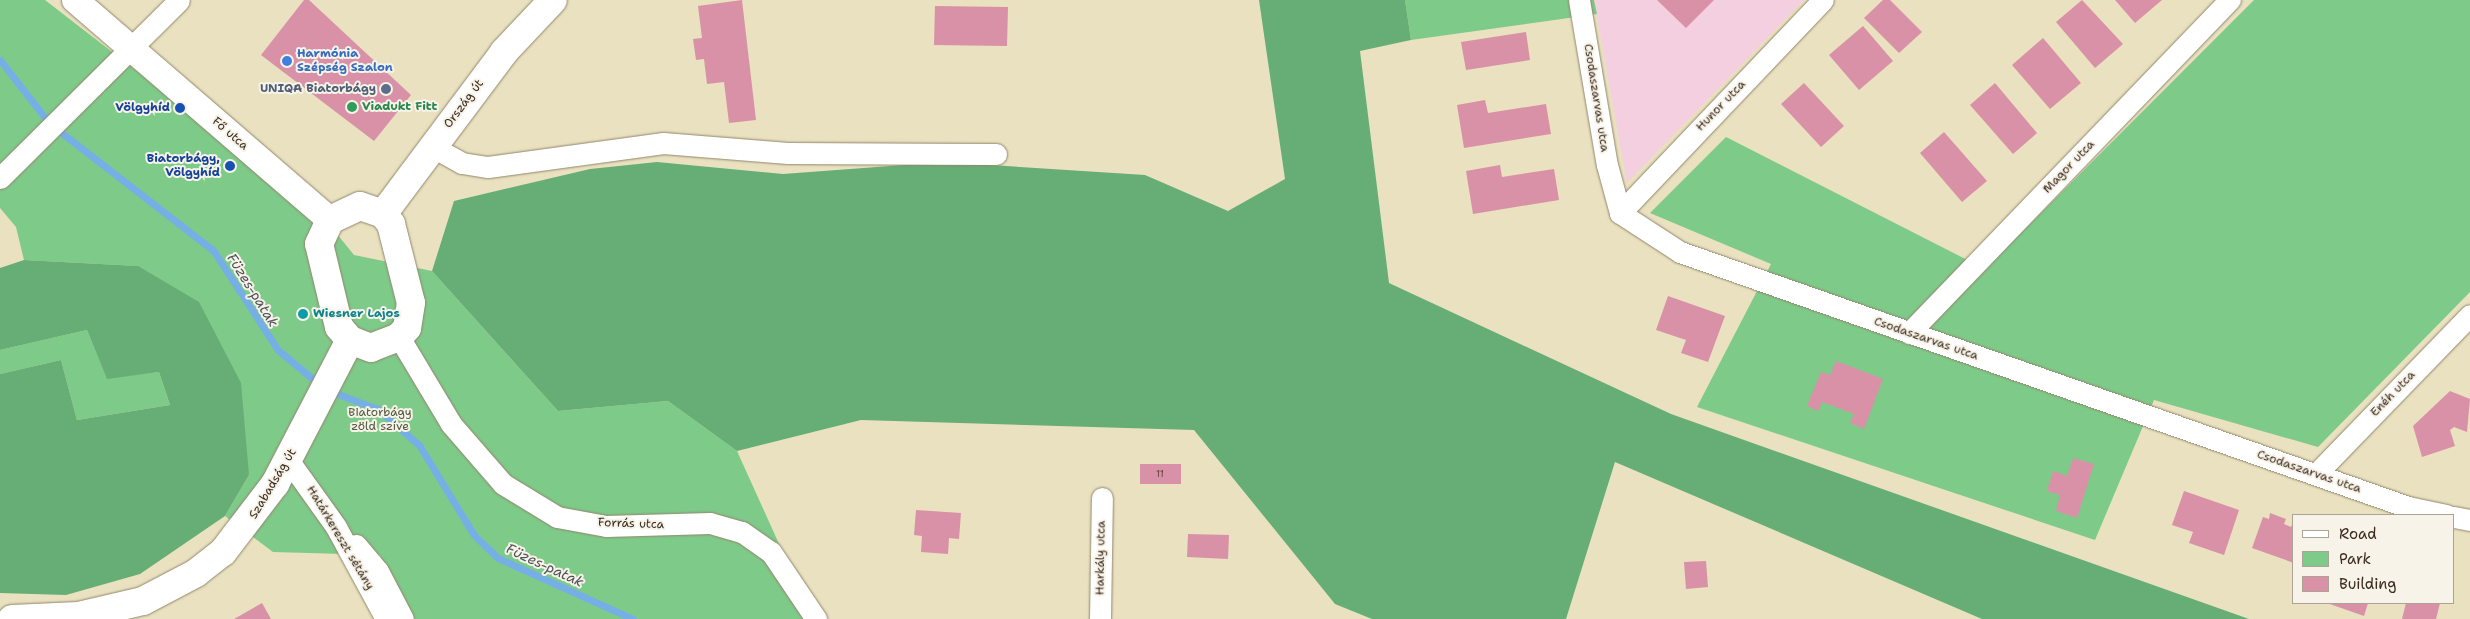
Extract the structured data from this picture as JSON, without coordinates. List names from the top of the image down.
{
  "streets": {
    "main road": ["Ország út", "Szabadság út"],
    "street": [
      "Csodaszarvas utca",
      "Hunor utca",
      "Fő utca",
      "Magor utca",
      "Enéh utca",
      "Forrás utca",
      "Határkereszt sétány",
      "Harkály utca"
    ]
  },
  "crossings": [
    ["Csodaszarvas utca", "Hunor utca"],
    ["Csodaszarvas utca", "Magor utca"],
    ["Csodaszarvas utca", "Enéh utca"],
    ["Ország út", "Fő utca"],
    ["Ország út", "Szabadság út"],
    ["Ország út", "Forrás utca"],
    ["Fő utca", "Szabadság út"],
    ["Fő utca", "Forrás utca"],
    ["Szabadság út", "Forrás utca"],
    ["Szabadság út", "Határkereszt sétány"]
  ],
  "water": ["Füzes-patak"],
  "parks": ["Biatorbágy zöld szíve"],
  "places": [
    "Harmónia Szépség Szalon",
    "UNIQA Biatorbágy",
    "Viadukt Fitt",
    "Völgyhíd",
    "Biatorbágy, Völgyhíd",
    "Wiesner Lajos"
  ],
  "house_numbers": ["11"],
  "legend": ["Road", "Park", "Building"]
}
